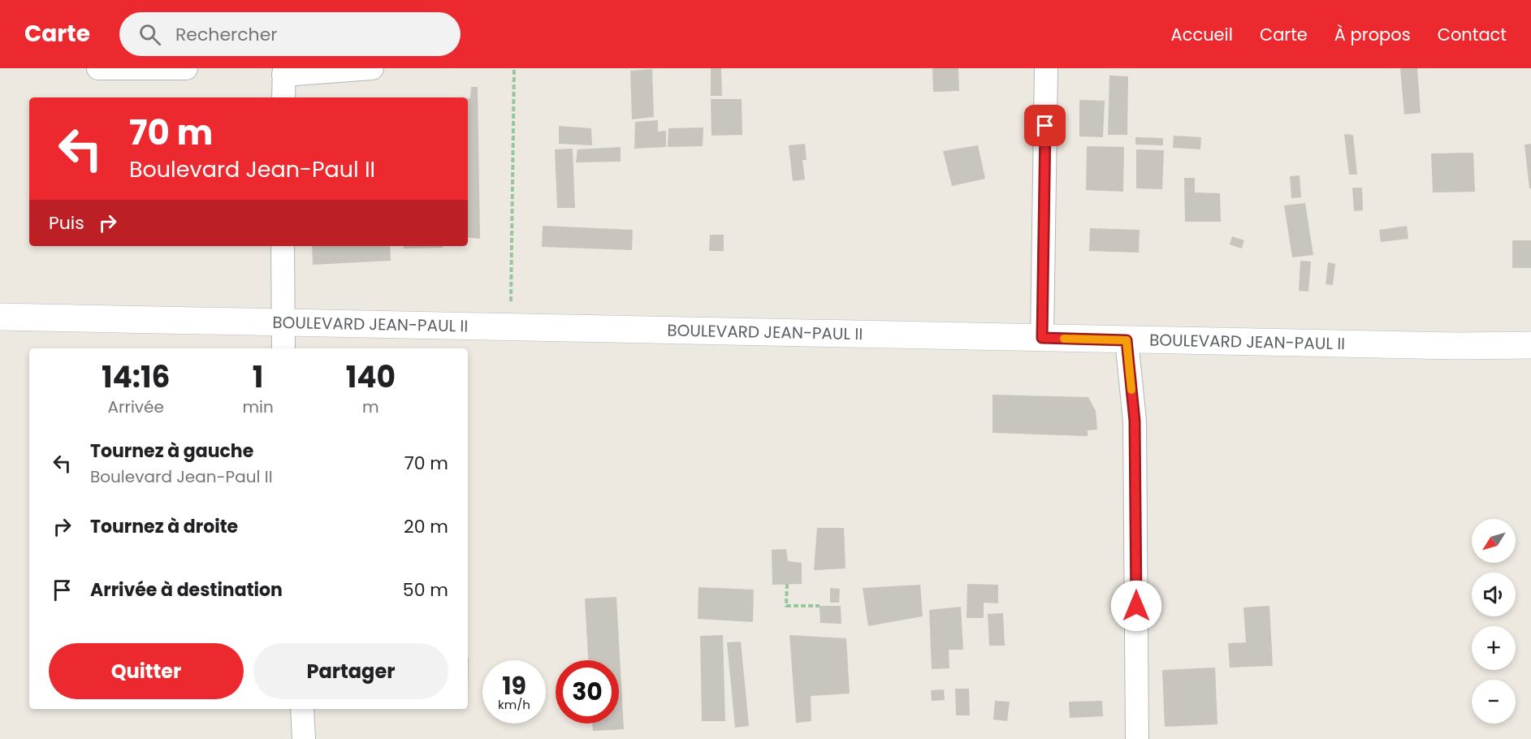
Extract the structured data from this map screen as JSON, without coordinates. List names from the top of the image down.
{
  "streets": {
    "main road": ["BOULEVARD JEAN-PAUL II"]
  },
  "north": "bottom left",
  "page": {
    "header": "Carte",
    "search": "Rechercher",
    "nav": [
      "Accueil",
      "Carte",
      "À propos",
      "Contact"
    ],
    "turn": ["70 m", "Boulevard Jean-Paul II"],
    "then": "Puis",
    "eta": [
      "14:16",
      "Arrivée",
      "1",
      "min",
      "140",
      "m"
    ],
    "list": [
      {
        "name": "Tournez à gauche",
        "note": "Boulevard Jean-Paul II",
        "value": "70 m"
      },
      {
        "name": "Tournez à droite",
        "value": "20 m"
      },
      {
        "name": "Arrivée à destination",
        "value": "50 m"
      }
    ],
    "map_buttons": ["+", "−"],
    "buttons": ["Quitter", "Partager"],
    "speed": "19 km/h",
    "limit": "30"
  }
}
